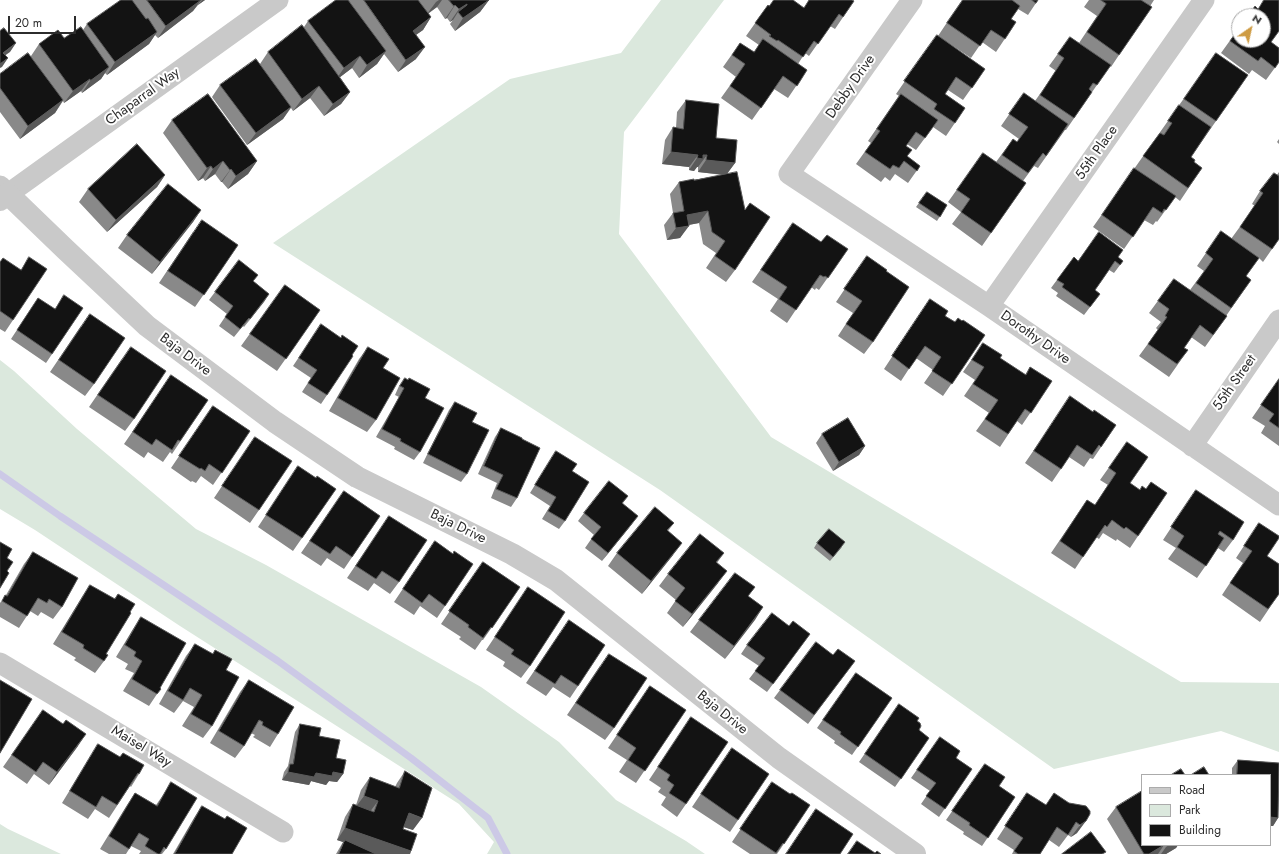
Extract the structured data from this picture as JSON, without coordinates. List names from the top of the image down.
{
  "streets": {
    "street": [
      "Debby Drive",
      "Chaparral Way",
      "55th Place",
      "Dorothy Drive",
      "Baja Drive",
      "55th Street",
      "Maisel Way"
    ]
  },
  "crossings": [
    ["Debby Drive", "Dorothy Drive"],
    ["Chaparral Way", "Baja Drive"],
    ["55th Place", "Dorothy Drive"],
    ["Dorothy Drive", "55th Street"]
  ],
  "legend": ["Road", "Park", "Building"],
  "scale_bar": "20 m",
  "north": "top right"
}
